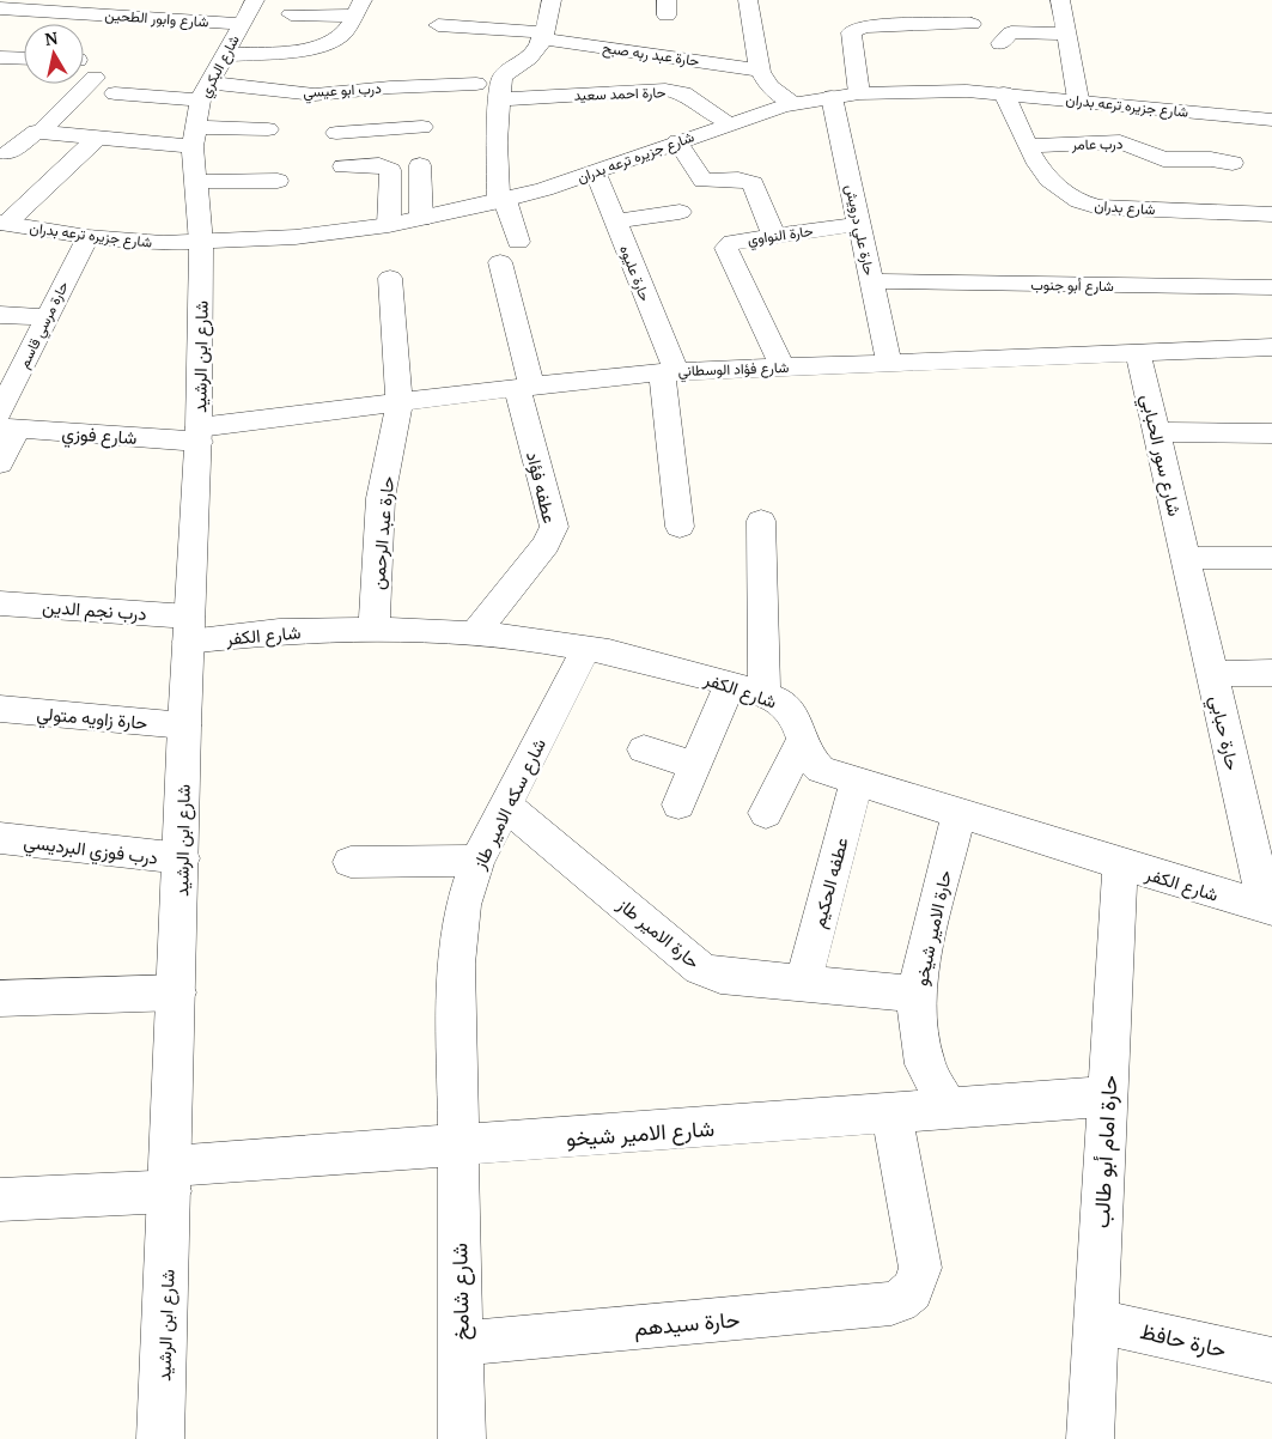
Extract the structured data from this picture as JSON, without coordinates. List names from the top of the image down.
{
  "streets": {
    "street": [
      "شارع وابور الطحين",
      "حارة عبد ربه صبح",
      "شارع البكري",
      "درب ابو عيسي",
      "حارة احمد سعيد",
      "شارع جزيره ترعه بدران",
      "درب عامر",
      "شارع بدران",
      "حارة علي درويش",
      "حارة النواوي",
      "حارة عليوه",
      "شارع أبو جنوب",
      "حارة مرسي قاسم",
      "شارع ابن الرشيد",
      "شارع فؤاد الوسطاني",
      "شارع فوزي",
      "شارع سور الحبابي",
      "عطفه فؤاد",
      "حارة عبد الرحمن",
      "درب نجم الدين",
      "شارع الكفر",
      "حارة زاويه متولي",
      "حارة حبابي",
      "شارع سكه الامير طاز",
      "درب فوزي البرديسي",
      "عطفه الحكيم",
      "حارة الامير شيخو",
      "حارة الامير طاز",
      "شارع الامير شيخو",
      "حارة امام أبو طالب",
      "شارع شامخ",
      "حارة سيدهم",
      "حارة حافظ"
    ]
  },
  "crossings": [
    ["شارع وابور الطحين", "شارع البكري"],
    ["شارع البكري", "درب ابو عيسي"],
    ["شارع البكري", "شارع جزيره ترعه بدران"],
    ["شارع البكري", "شارع ابن الرشيد"],
    ["حارة احمد سعيد", "شارع جزيره ترعه بدران"],
    ["شارع جزيره ترعه بدران", "شارع بدران"],
    ["شارع جزيره ترعه بدران", "حارة علي درويش"],
    ["شارع جزيره ترعه بدران", "حارة عليوه"],
    ["شارع جزيره ترعه بدران", "حارة مرسي قاسم"],
    ["شارع جزيره ترعه بدران", "شارع ابن الرشيد"],
    ["درب عامر", "شارع بدران"],
    ["حارة علي درويش", "حارة النواوي"],
    ["حارة علي درويش", "شارع أبو جنوب"],
    ["حارة علي درويش", "شارع فؤاد الوسطاني"],
    ["حارة النواوي", "شارع فؤاد الوسطاني"],
    ["حارة عليوه", "شارع فؤاد الوسطاني"],
    ["حارة مرسي قاسم", "شارع فوزي"],
    ["شارع ابن الرشيد", "شارع فؤاد الوسطاني"],
    ["شارع ابن الرشيد", "شارع فوزي"],
    ["شارع ابن الرشيد", "درب نجم الدين"],
    ["شارع ابن الرشيد", "شارع الكفر"],
    ["شارع ابن الرشيد", "حارة زاويه متولي"],
    ["شارع ابن الرشيد", "درب فوزي البرديسي"],
    ["شارع ابن الرشيد", "شارع الامير شيخو"],
    ["شارع فؤاد الوسطاني", "شارع فوزي"],
    ["شارع فؤاد الوسطاني", "شارع سور الحبابي"],
    ["شارع فؤاد الوسطاني", "عطفه فؤاد"],
    ["شارع فؤاد الوسطاني", "حارة عبد الرحمن"],
    ["شارع سور الحبابي", "حارة حبابي"],
    ["عطفه فؤاد", "شارع الكفر"],
    ["حارة عبد الرحمن", "شارع الكفر"],
    ["درب نجم الدين", "شارع الكفر"],
    ["شارع الكفر", "حارة حبابي"],
    ["شارع الكفر", "شارع سكه الامير طاز"],
    ["شارع الكفر", "عطفه الحكيم"],
    ["شارع الكفر", "حارة الامير شيخو"],
    ["شارع الكفر", "حارة امام أبو طالب"],
    ["شارع سكه الامير طاز", "حارة الامير طاز"],
    ["شارع سكه الامير طاز", "شارع الامير شيخو"],
    ["شارع سكه الامير طاز", "شارع شامخ"],
    ["عطفه الحكيم", "حارة الامير طاز"],
    ["حارة الامير شيخو", "حارة الامير طاز"],
    ["حارة الامير شيخو", "شارع الامير شيخو"],
    ["شارع الامير شيخو", "حارة امام أبو طالب"],
    ["شارع الامير شيخو", "شارع شامخ"],
    ["شارع الامير شيخو", "حارة سيدهم"],
    ["حارة امام أبو طالب", "حارة حافظ"],
    ["شارع شامخ", "حارة سيدهم"]
  ],
  "north": "top"
}
